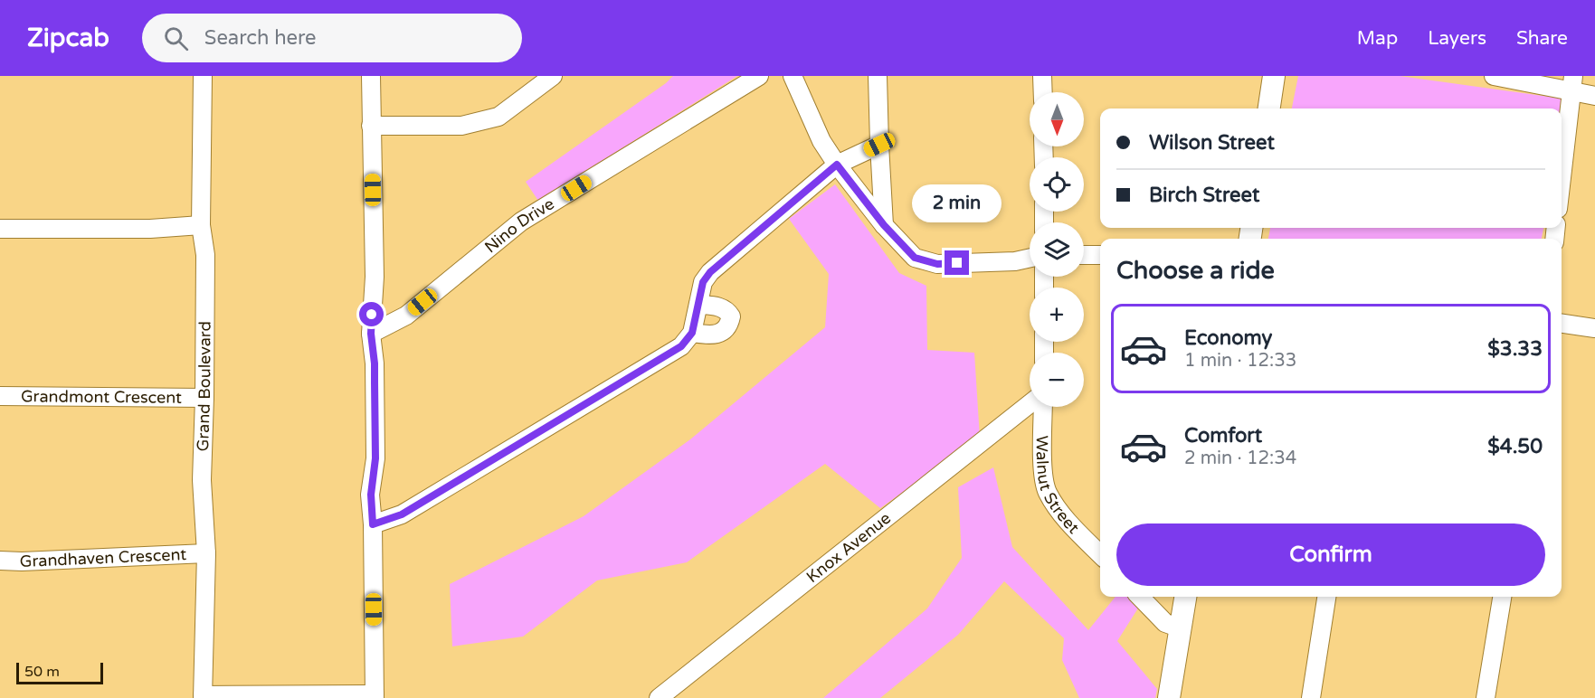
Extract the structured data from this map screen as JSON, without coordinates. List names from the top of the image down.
{
  "streets": {
    "street": [
      "Nino Drive",
      "Grand Boulevard",
      "Grandmont Crescent",
      "Walnut Street",
      "Knox Avenue",
      "Grandhaven Crescent"
    ]
  },
  "crossings": [
    ["Grand Boulevard", "Grandmont Crescent"],
    ["Grand Boulevard", "Grandhaven Crescent"]
  ],
  "scale_bar": "50 m",
  "north": "bottom",
  "page": {
    "header": "Zipcab",
    "search": "Search here",
    "nav": ["Map", "Layers", "Share"],
    "map_buttons": ["+", "−"],
    "banner": ["Wilson Street", "Birch Street"],
    "bubble": "2 min",
    "heading": "Choose a ride",
    "list": [
      {
        "name": "Economy",
        "note": "1 min · 12:33",
        "value": "$3.33"
      },
      {
        "name": "Comfort",
        "note": "2 min · 12:34",
        "value": "$4.50"
      }
    ],
    "buttons": "Confirm",
    "scale": "50 m"
  }
}
